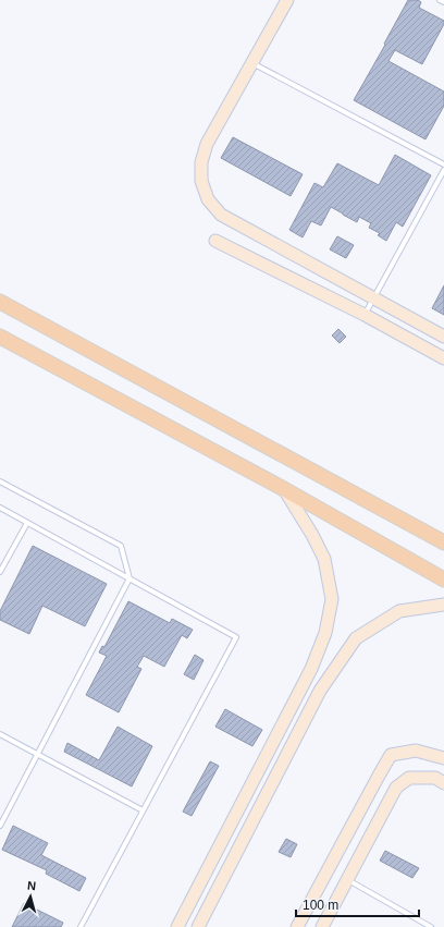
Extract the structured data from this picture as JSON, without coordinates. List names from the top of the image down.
{
  "scale_bar": "100 m",
  "north": "top"
}
